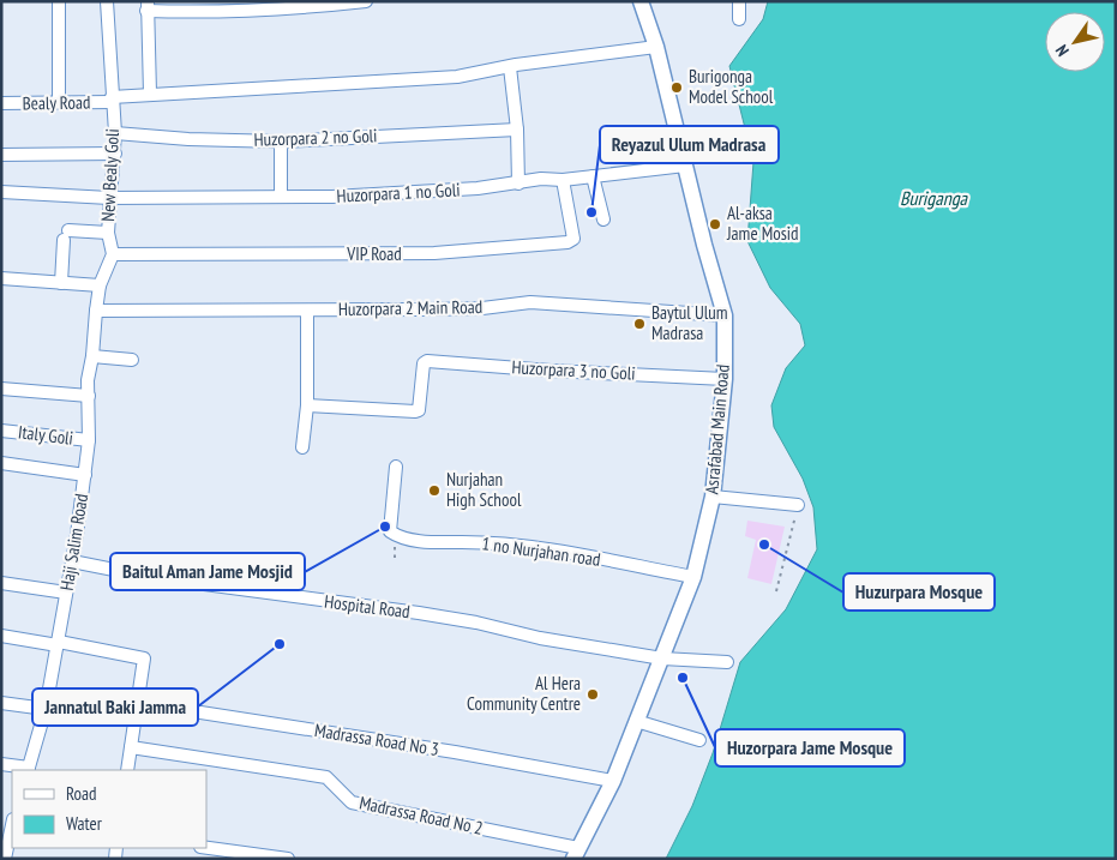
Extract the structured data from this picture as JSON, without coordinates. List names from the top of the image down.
{
  "streets": {
    "street": [
      "Bealy Road",
      "Huzorpara 2 no Goli",
      "New Bealy Goli",
      "Huzorpara 1 no Goli",
      "VIP Road",
      "Huzorpara 2 Main Road",
      "Huzorpara 3 no Goli",
      "Asrafabad Main Road",
      "Italy Goli",
      "Haji Salim Road",
      "1 no Nurjahan road",
      "Hospital Road",
      "Madrassa Road No 3",
      "Madrassa Road No 2"
    ]
  },
  "crossings": [
    ["Bealy Road", "New Bealy Goli"],
    ["Huzorpara 2 no Goli", "New Bealy Goli"],
    ["New Bealy Goli", "Huzorpara 1 no Goli"],
    ["New Bealy Goli", "VIP Road"],
    ["Huzorpara 1 no Goli", "VIP Road"],
    ["Huzorpara 1 no Goli", "Asrafabad Main Road"],
    ["Huzorpara 2 Main Road", "Asrafabad Main Road"],
    ["Huzorpara 2 Main Road", "Haji Salim Road"],
    ["Huzorpara 3 no Goli", "Asrafabad Main Road"],
    ["Asrafabad Main Road", "1 no Nurjahan road"],
    ["Asrafabad Main Road", "Hospital Road"],
    ["Asrafabad Main Road", "Madrassa Road No 3"],
    ["Asrafabad Main Road", "Madrassa Road No 2"],
    ["Italy Goli", "Haji Salim Road"],
    ["Haji Salim Road", "Hospital Road"]
  ],
  "water": ["Buriganga"],
  "places": [
    "Burigonga Model School",
    "Reyazul Ulum Madrasa",
    "Al-aksa Jame Mosid",
    "Baytul Ulum Madrasa",
    "Nurjahan High School",
    "Baitul Aman Jame Mosjid",
    "Huzurpara Mosque",
    "Jannatul Baki Jamma",
    "Huzorpara Jame Mosque",
    "Al Hera Community Centre"
  ],
  "legend": ["Road", "Water"],
  "north": "bottom left"
}
